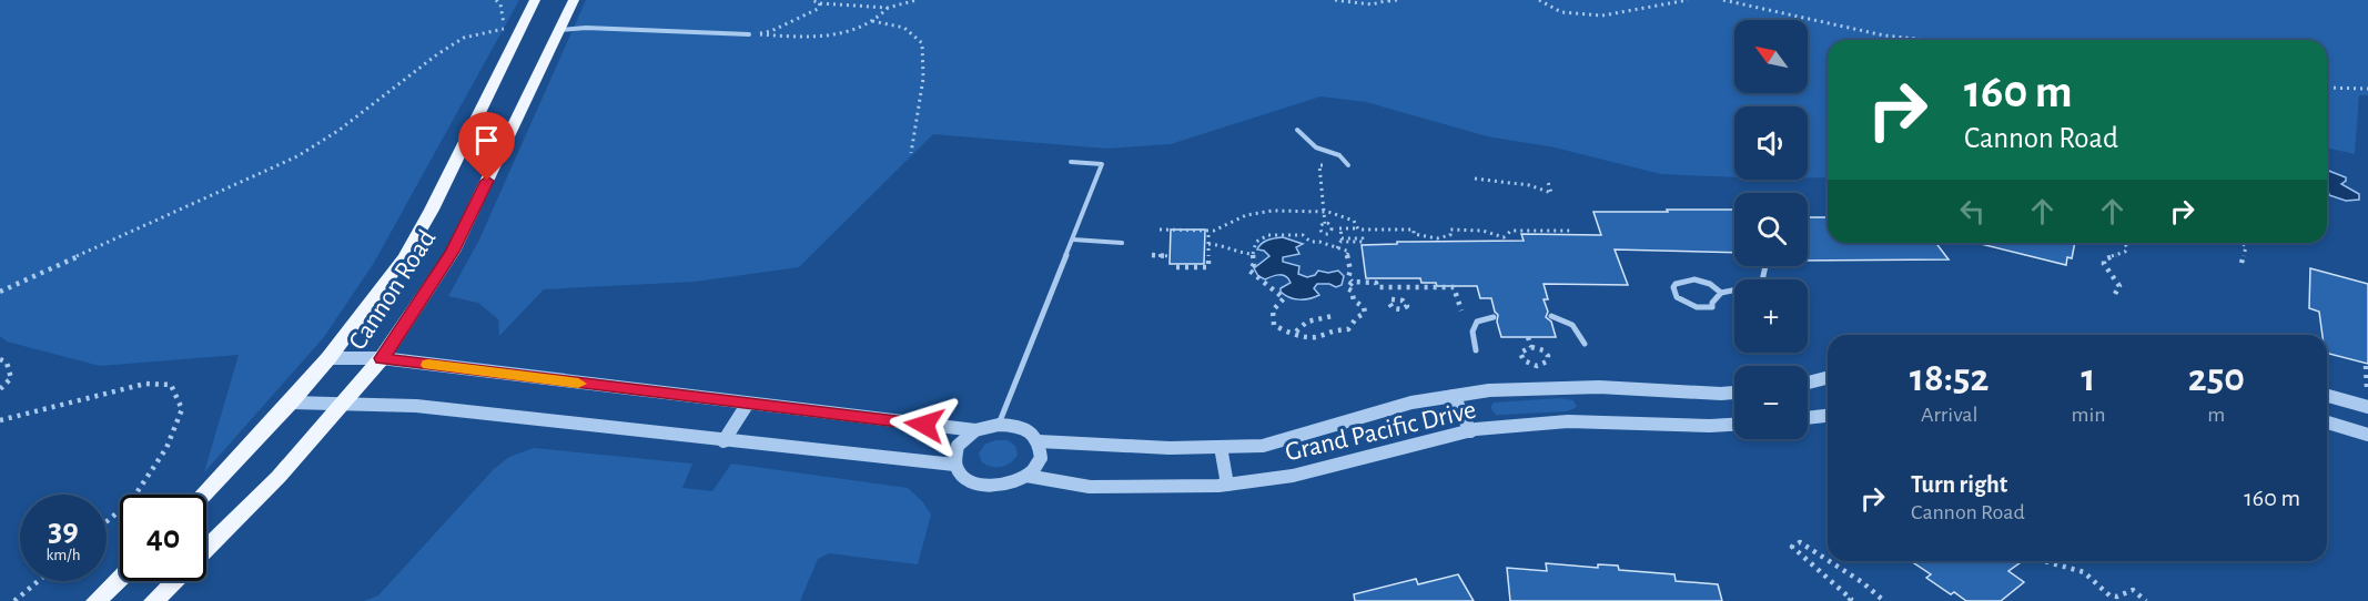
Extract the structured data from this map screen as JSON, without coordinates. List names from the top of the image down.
{
  "streets": {
    "main road": ["Cannon Road"],
    "street": ["Grand Pacific Drive"]
  },
  "north": "top left",
  "page": {
    "map_buttons": ["+", "−"],
    "turn": ["160 m", "Cannon Road"],
    "eta": [
      "18:52",
      "Arrival",
      "1",
      "min",
      "250",
      "m"
    ],
    "list": [
      {
        "name": "Turn right",
        "note": "Cannon Road",
        "value": "160 m"
      }
    ],
    "speed": "39 km/h",
    "limit": "40"
  }
}
